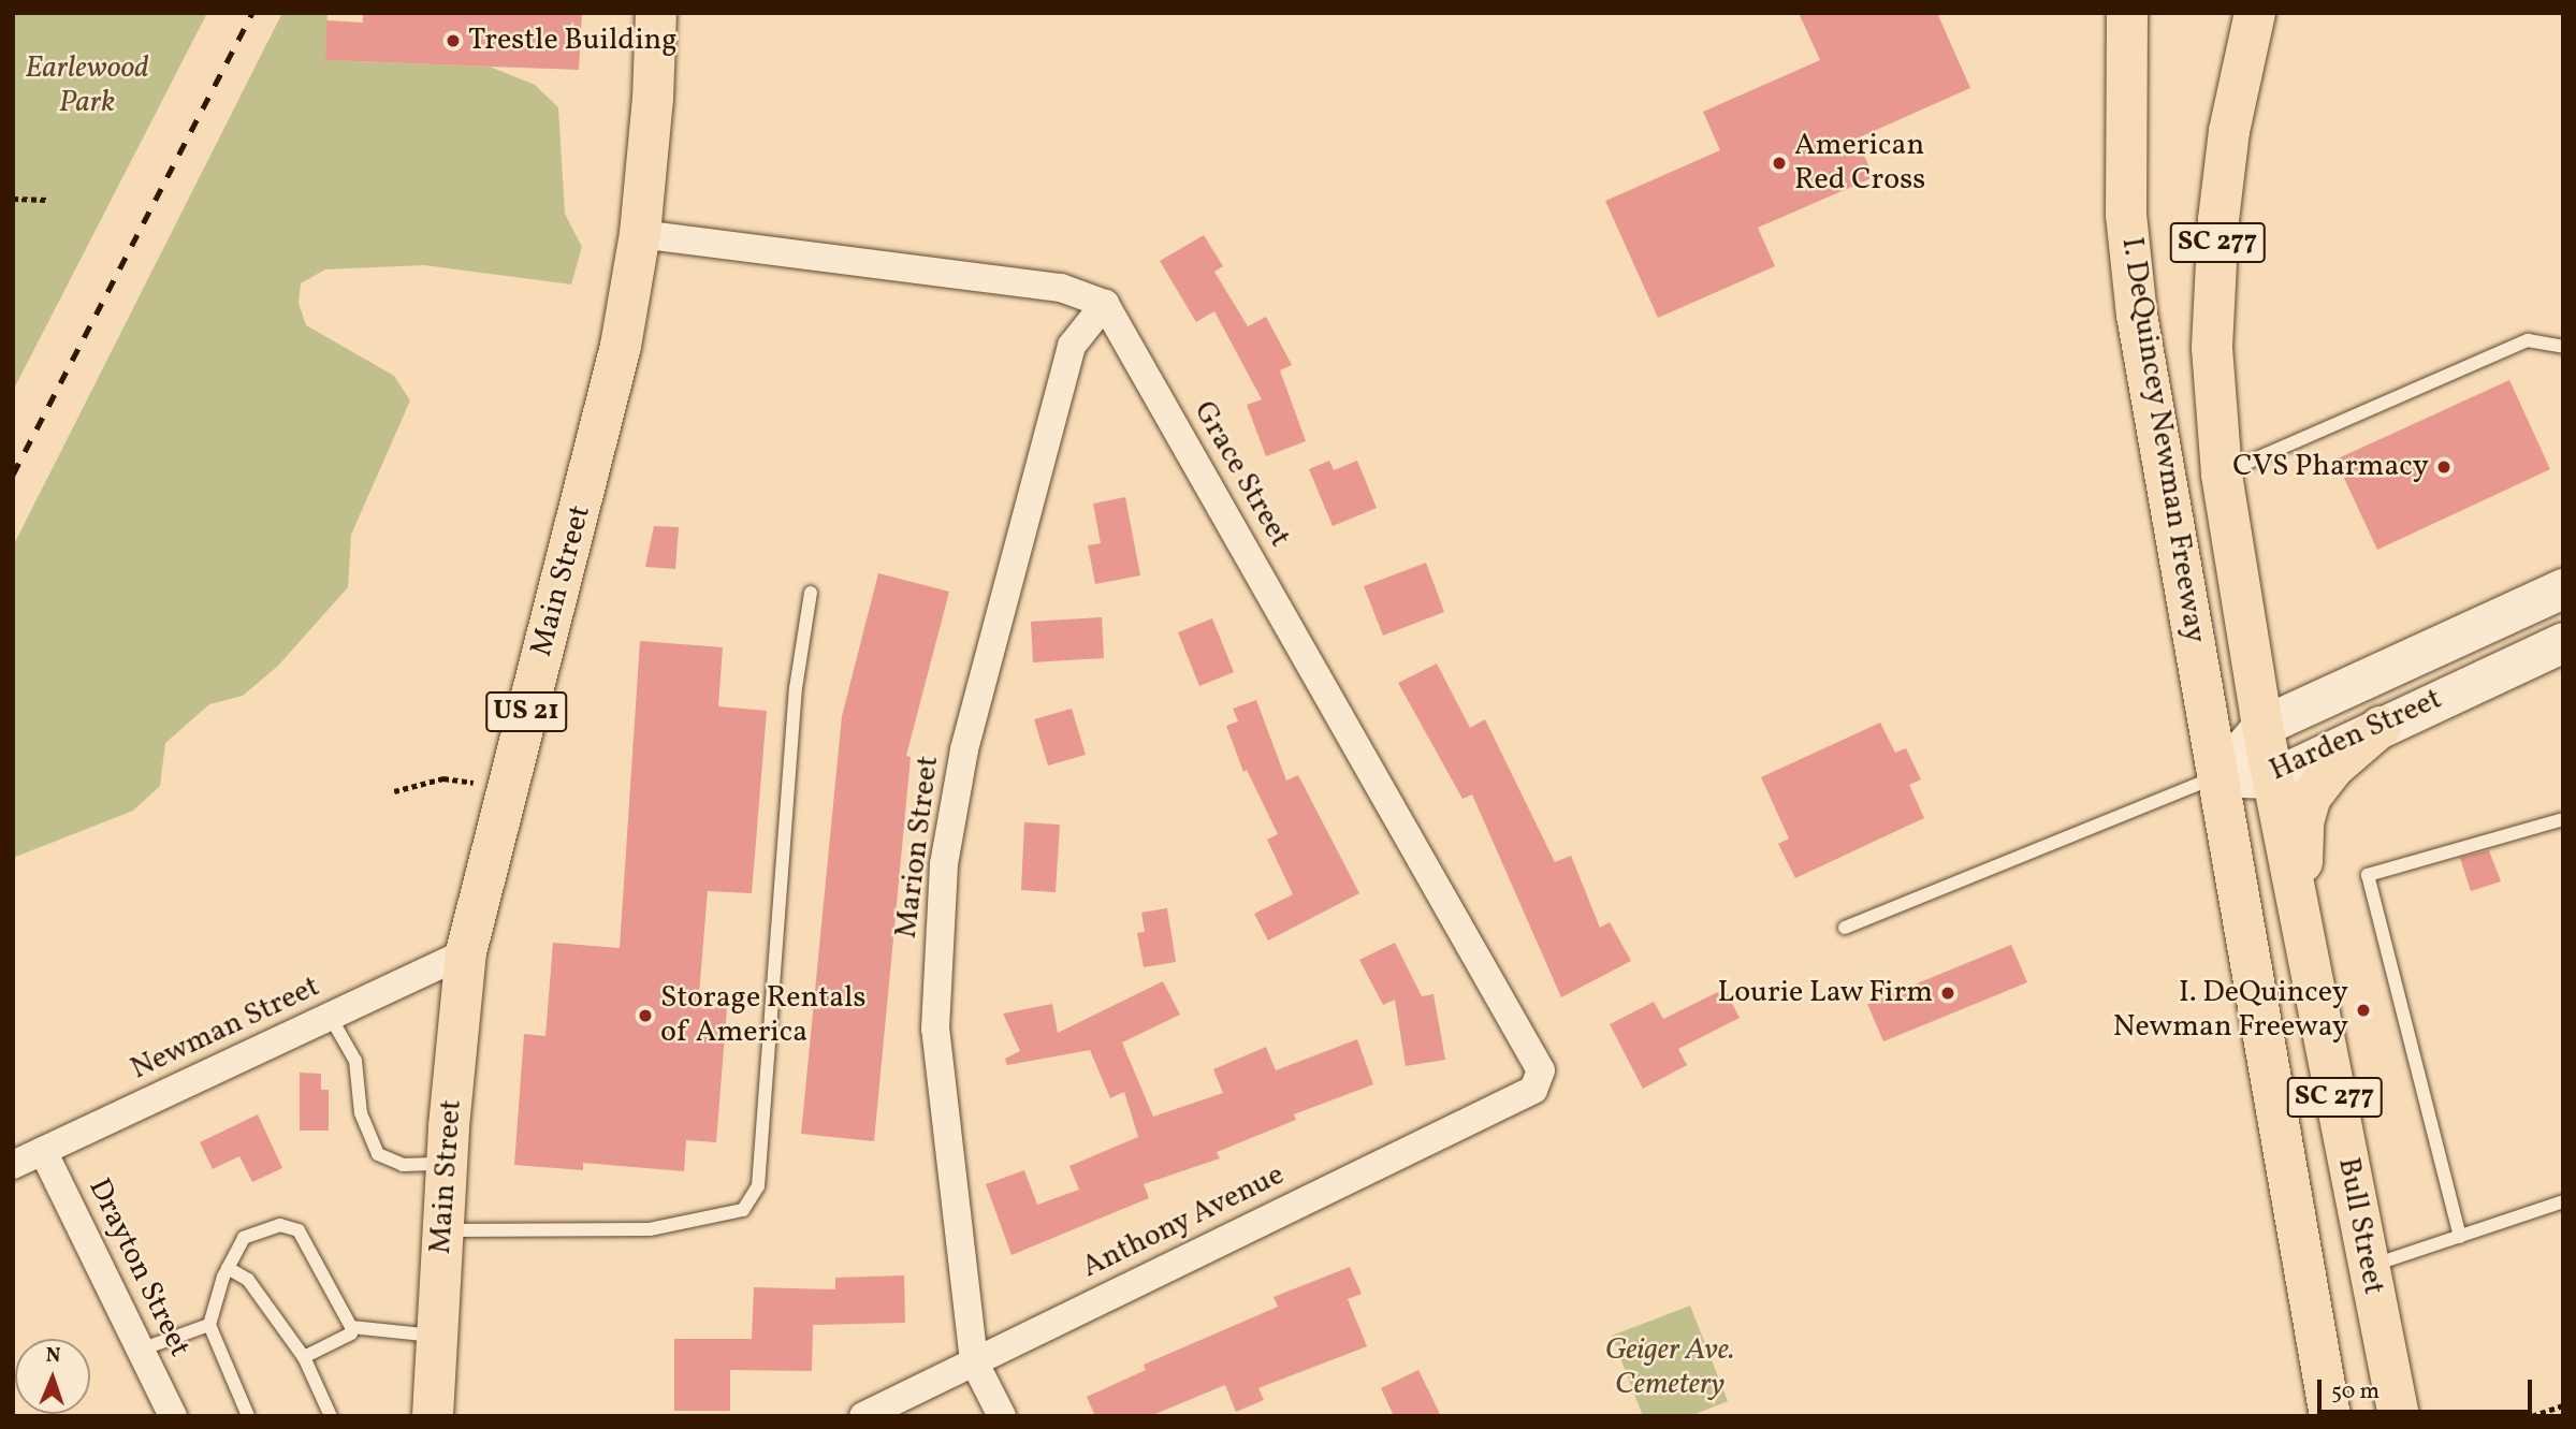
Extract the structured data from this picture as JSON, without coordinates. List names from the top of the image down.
{
  "streets": {
    "main road": [
      "SC 277",
      "I. DeQuincey Newman Freeway",
      "Main Street",
      "US 21",
      "Harden Street",
      "Bull Street"
    ],
    "street": [
      "Grace Street",
      "Marion Street",
      "Newman Street",
      "Anthony Avenue",
      "Drayton Street"
    ]
  },
  "crossings": [
    ["I. DeQuincey Newman Freeway", "Harden Street"],
    ["I. DeQuincey Newman Freeway", "Bull Street"],
    ["Grace Street", "Marion Street"],
    ["Grace Street", "Anthony Avenue"],
    ["Main Street", "Newman Street"],
    ["Harden Street", "Bull Street"],
    ["Marion Street", "Anthony Avenue"],
    ["Newman Street", "Drayton Street"]
  ],
  "parks": ["Earlewood Park", "Geiger Ave. Cemetery"],
  "places": [
    "Trestle Building",
    "American Red Cross",
    "CVS Pharmacy",
    "Lourie Law Firm",
    "I. DeQuincey Newman Freeway",
    "Storage Rentals of America"
  ],
  "scale_bar": "50 m",
  "north": "top"
}
